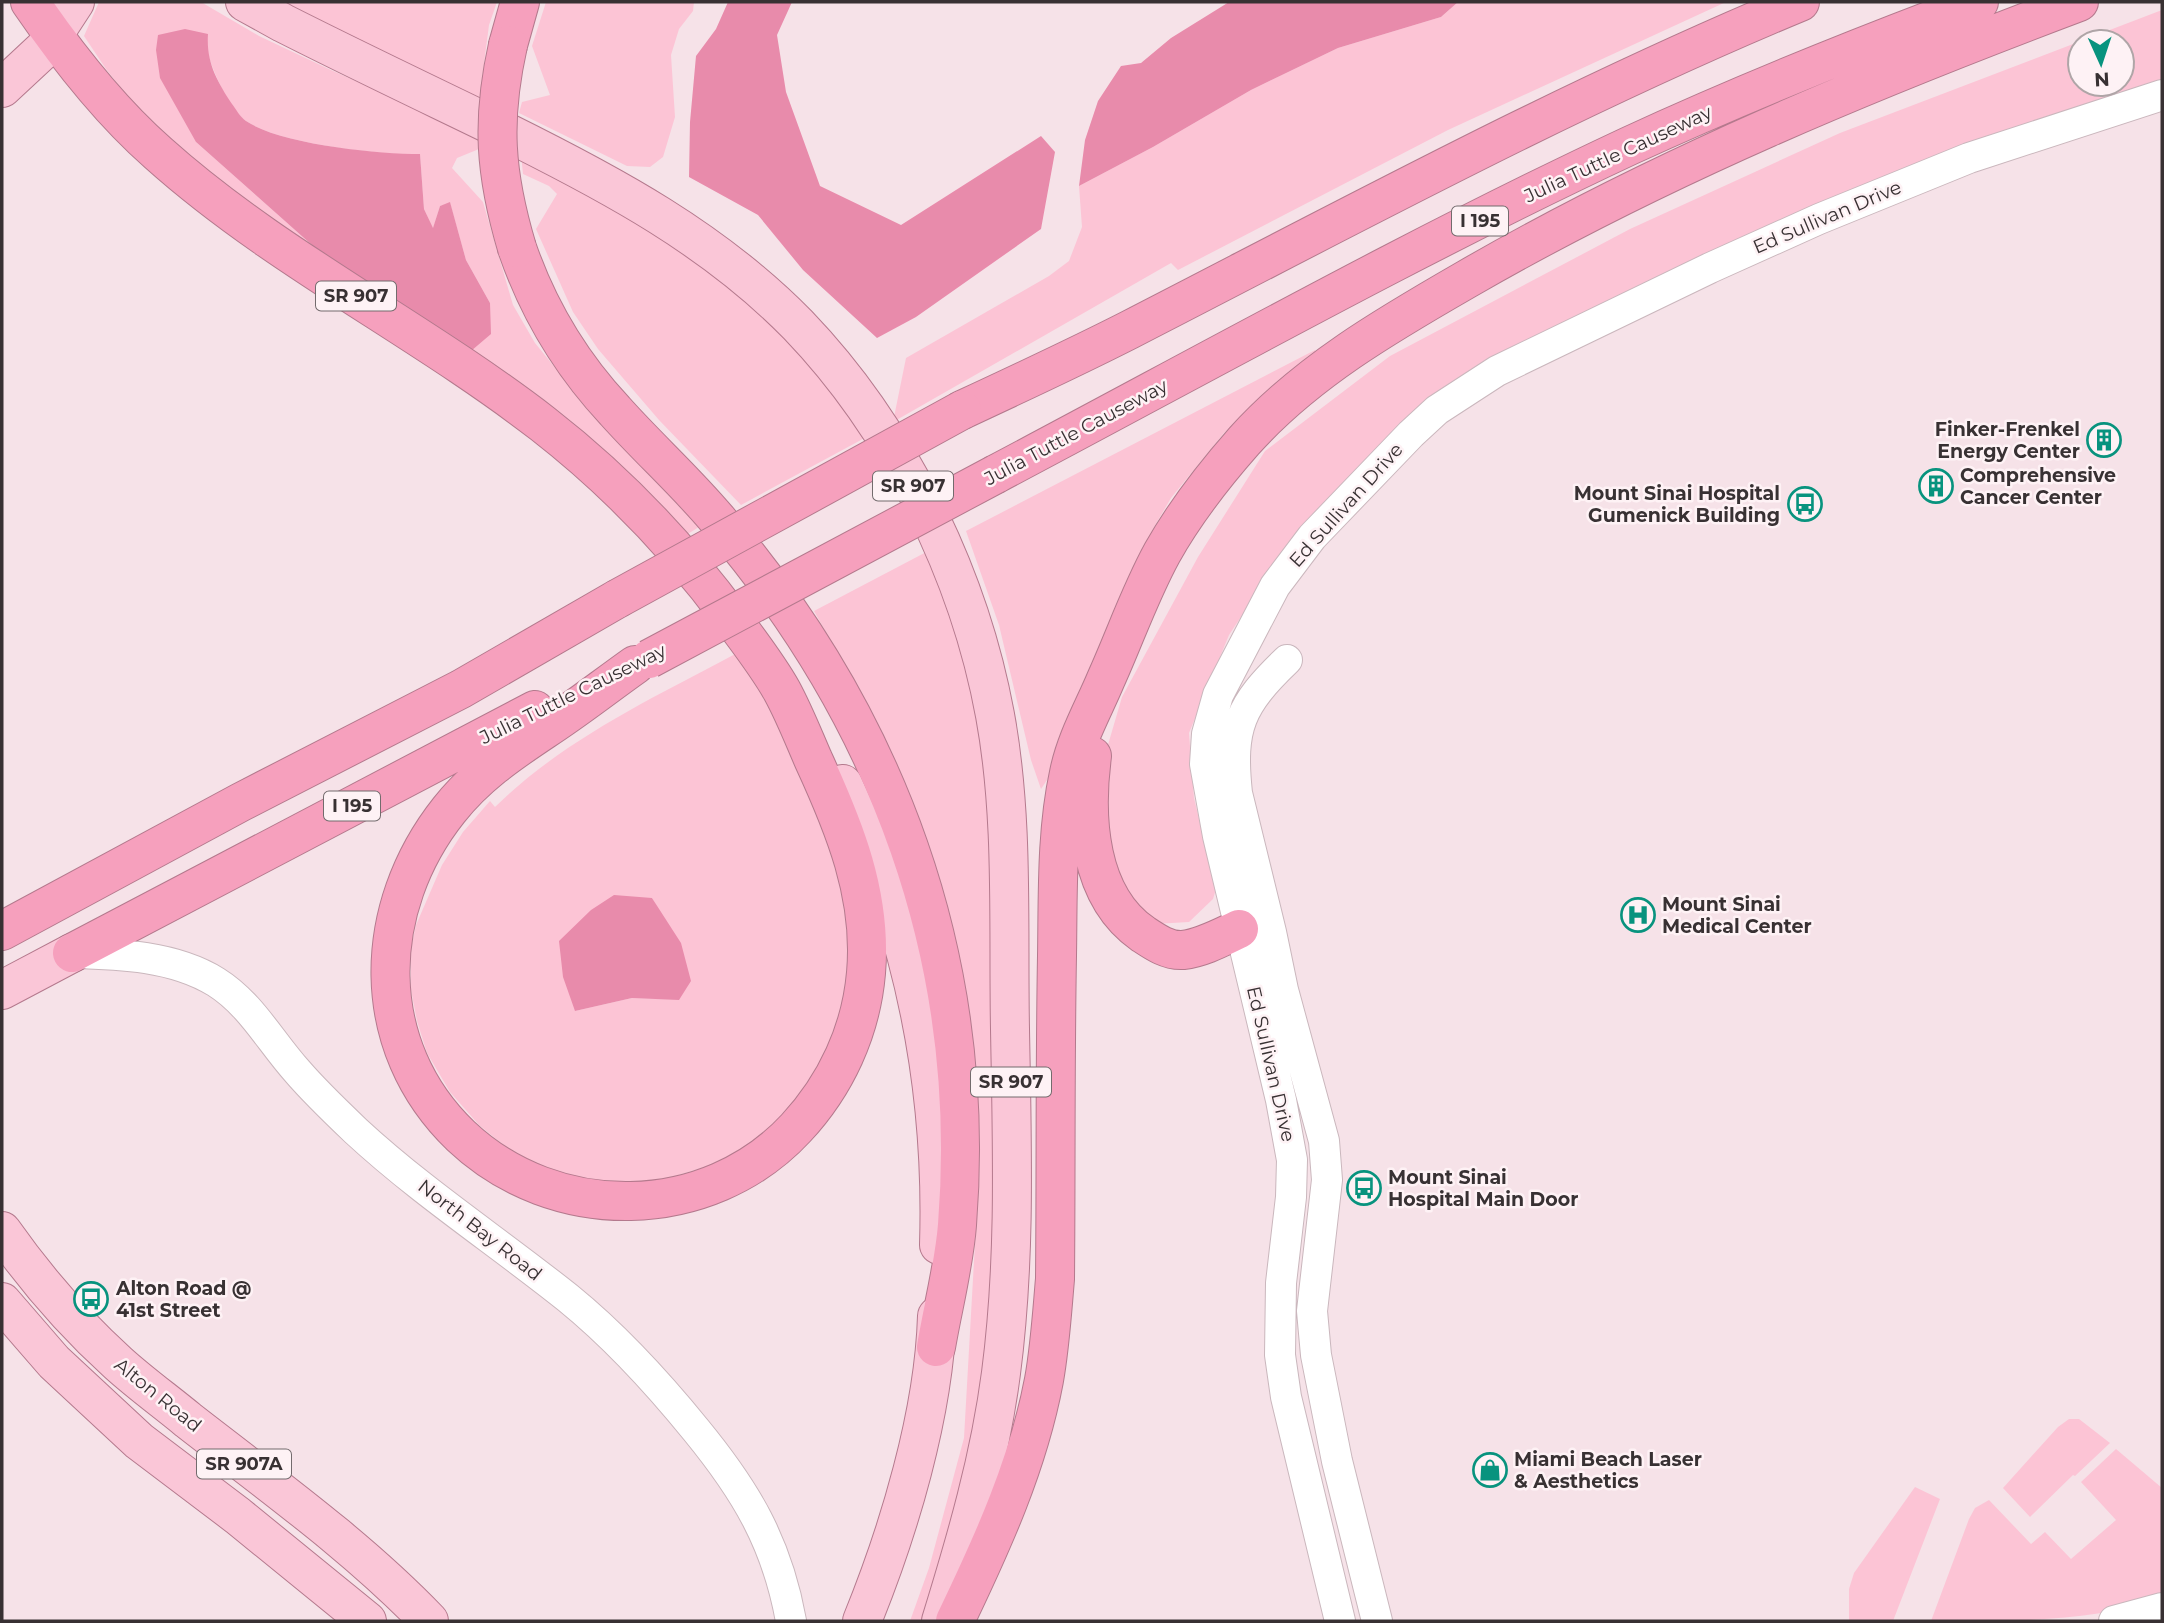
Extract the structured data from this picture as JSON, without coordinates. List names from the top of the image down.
{
  "streets": {
    "highway": ["Julia Tuttle Causeway", "I 195", "SR 907"],
    "main road": ["Alton Road", "SR 907A"],
    "street": ["Ed Sullivan Drive", "North Bay Road"]
  },
  "crossings": [
    ["Julia Tuttle Causeway", "North Bay Road"]
  ],
  "places": {
    "building": ["Finker-Frenkel Energy Center", "Comprehensive Cancer Center"],
    "bus stop": ["Mount Sinai Hospital Gumenick Building", "Mount Sinai Hospital Main Door", "Alton Road @ 41st Street"],
    "hospital": ["Mount Sinai Medical Center"],
    "shop": ["Miami Beach Laser & Aesthetics"]
  },
  "north": "bottom"
}
